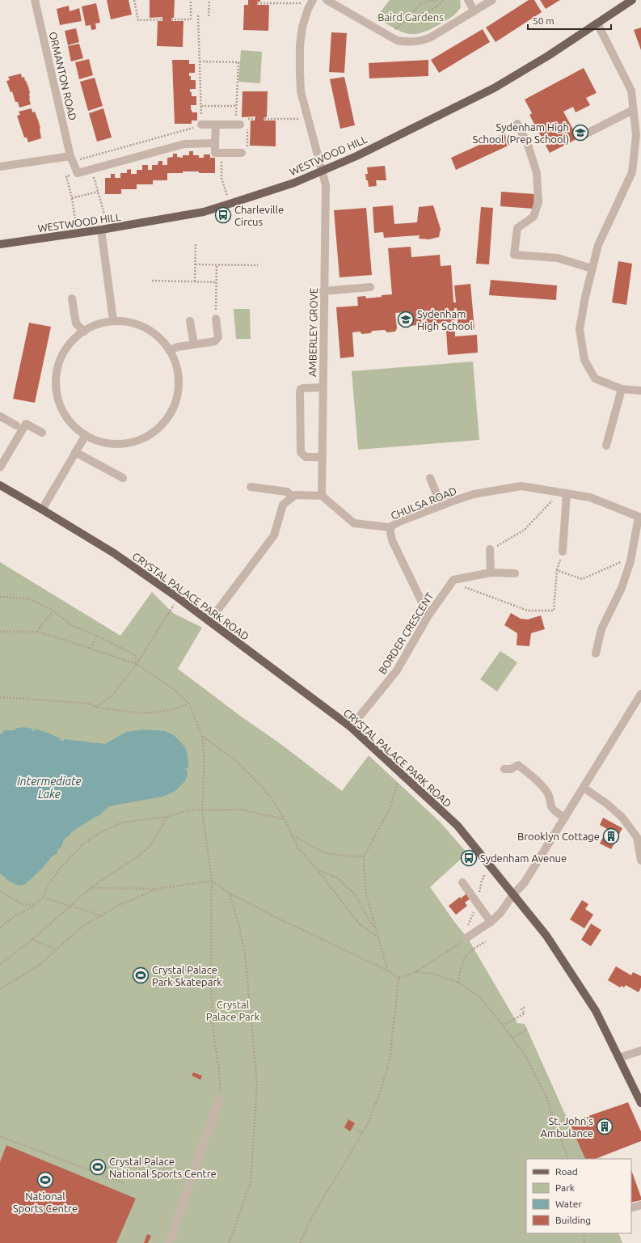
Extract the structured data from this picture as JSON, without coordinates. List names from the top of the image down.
{
  "streets": {
    "main road": ["WESTWOOD HILL", "CRYSTAL PALACE PARK ROAD"],
    "street": [
      "ORMANTON ROAD",
      "AMBERLEY GROVE",
      "CHULSA ROAD",
      "BORDER CRESCENT"
    ]
  },
  "crossings": [
    ["WESTWOOD HILL", "AMBERLEY GROVE"],
    ["AMBERLEY GROVE", "CHULSA ROAD"],
    ["CRYSTAL PALACE PARK ROAD", "BORDER CRESCENT"]
  ],
  "water": ["Intermediate Lake"],
  "parks": ["Baird Gardens", "Crystal Palace Park"],
  "places": {
    "school or university": ["Sydenham High School (Prep School)", "Sydenham High School"],
    "bus stop": ["Charleville Circus", "Sydenham Avenue"],
    "building": ["Brooklyn Cottage", "St. John's Ambulance"],
    "sports": ["Crystal Palace Park Skatepark", "Crystal Palace National Sports Centre", "National Sports Centre"]
  },
  "legend": [
    "Road",
    "Park",
    "Water",
    "Building"
  ],
  "scale_bar": "50 m"
}
